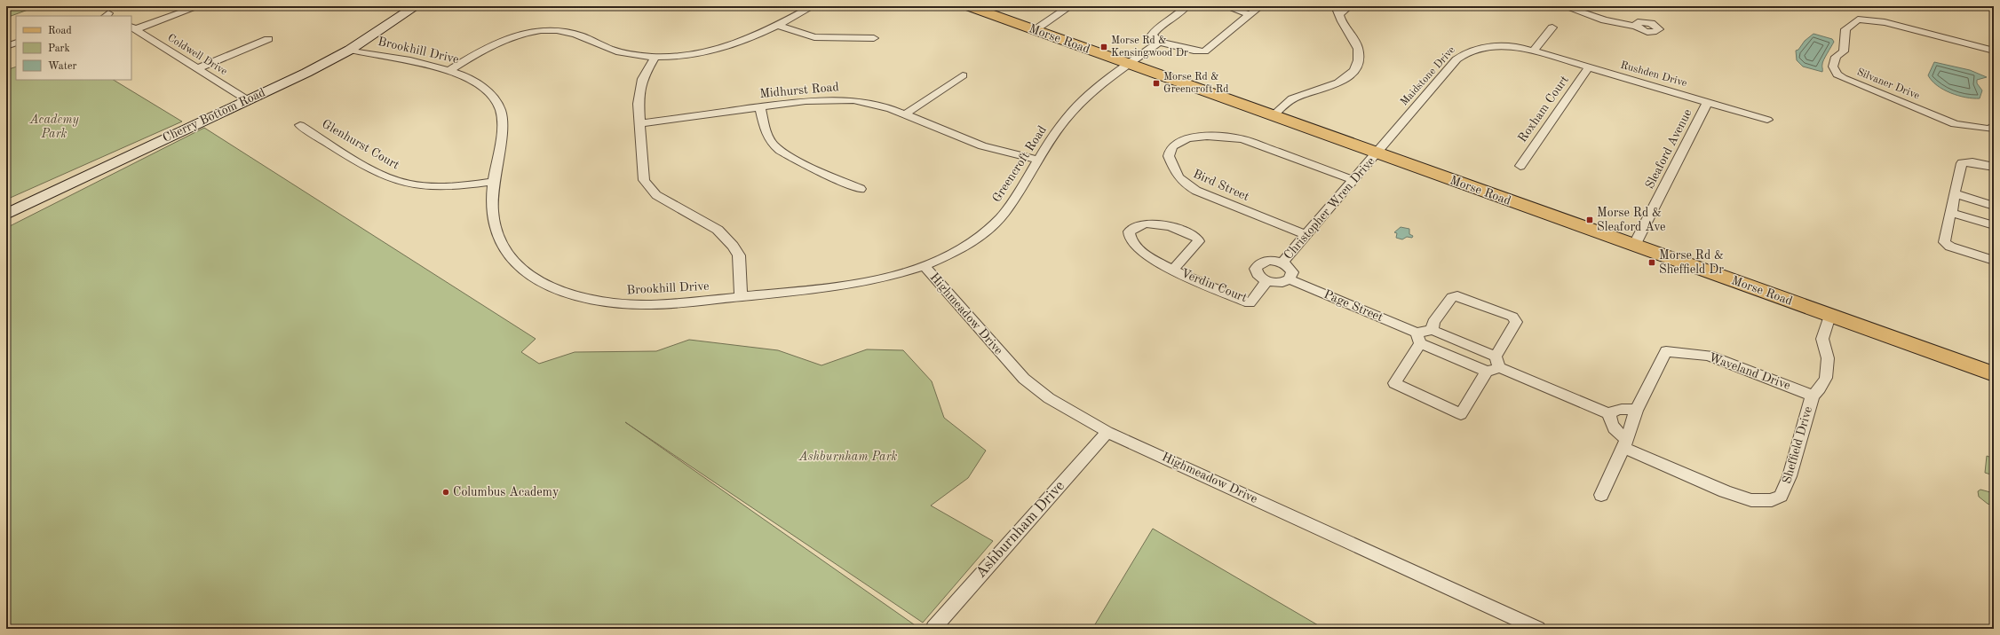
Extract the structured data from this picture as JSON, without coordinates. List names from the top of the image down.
{
  "streets": {
    "main road": ["Morse Road", "Cherry Bottom Road"],
    "street": [
      "Brookhill Drive",
      "Coldwell Drive",
      "Rushden Drive",
      "Maidstone Drive",
      "Silvaner Drive",
      "Midhurst Road",
      "Roxham Court",
      "Glenhurst Court",
      "Sleaford Avenue",
      "Greencroft Road",
      "Bird Street",
      "Christopher Wren Drive",
      "Verdin Court",
      "Page Street",
      "Highmeadow Drive",
      "Waveland Drive",
      "Sheffield Drive",
      "Ashburnham Drive"
    ]
  },
  "crossings": [
    ["Morse Road", "Maidstone Drive"],
    ["Morse Road", "Sleaford Avenue"],
    ["Morse Road", "Greencroft Road"],
    ["Morse Road", "Christopher Wren Drive"],
    ["Morse Road", "Sheffield Drive"],
    ["Brookhill Drive", "Cherry Bottom Road"],
    ["Brookhill Drive", "Glenhurst Court"],
    ["Brookhill Drive", "Greencroft Road"],
    ["Brookhill Drive", "Highmeadow Drive"],
    ["Coldwell Drive", "Cherry Bottom Road"],
    ["Rushden Drive", "Maidstone Drive"],
    ["Rushden Drive", "Roxham Court"],
    ["Rushden Drive", "Sleaford Avenue"],
    ["Maidstone Drive", "Christopher Wren Drive"],
    ["Midhurst Road", "Greencroft Road"],
    ["Greencroft Road", "Highmeadow Drive"],
    ["Bird Street", "Christopher Wren Drive"],
    ["Christopher Wren Drive", "Verdin Court"],
    ["Christopher Wren Drive", "Page Street"],
    ["Verdin Court", "Page Street"],
    ["Highmeadow Drive", "Ashburnham Drive"],
    ["Waveland Drive", "Sheffield Drive"]
  ],
  "parks": ["Academy Park", "Ashburnham Park"],
  "places": {
    "transit": [
      "Morse Rd & Kensingwood Dr",
      "Morse Rd & Greencroft Rd",
      "Morse Rd & Sleaford Ave",
      "Morse Rd & Sheffield Dr"
    ],
    "other": ["Columbus Academy"]
  },
  "legend": ["Road", "Park", "Water"]
}
